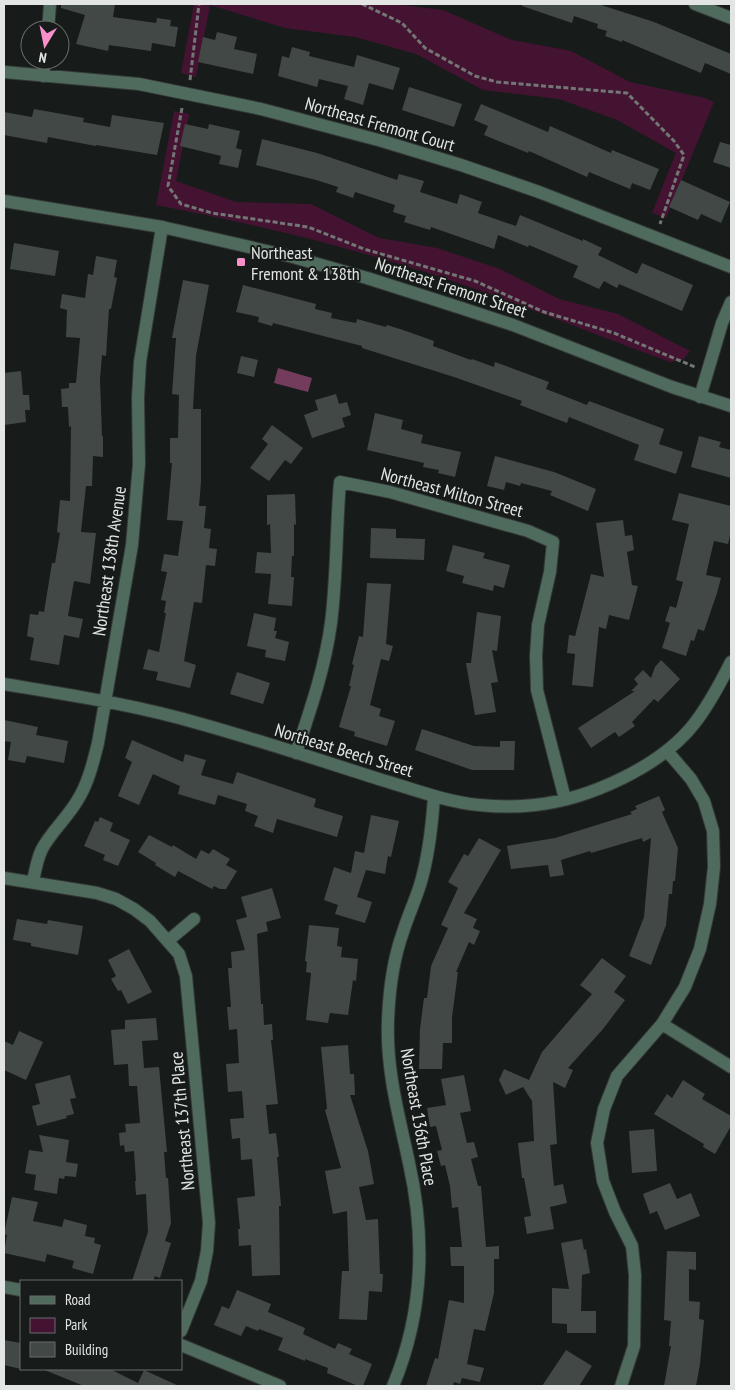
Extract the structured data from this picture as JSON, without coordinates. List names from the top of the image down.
{
  "streets": {
    "street": [
      "Northeast Fremont Court",
      "Northeast Fremont Street",
      "Northeast Milton Street",
      "Northeast 138th Avenue",
      "Northeast Beech Street",
      "Northeast 136th Place",
      "Northeast 137th Place"
    ]
  },
  "crossings": [
    ["Northeast Fremont Street", "Northeast 138th Avenue"],
    ["Northeast Milton Street", "Northeast Beech Street"],
    ["Northeast 138th Avenue", "Northeast Beech Street"],
    ["Northeast 138th Avenue", "Northeast 137th Place"],
    ["Northeast Beech Street", "Northeast 136th Place"]
  ],
  "places": {
    "transit": ["Northeast Fremont & 138th"]
  },
  "legend": ["Road", "Park", "Building"],
  "north": "bottom"
}
